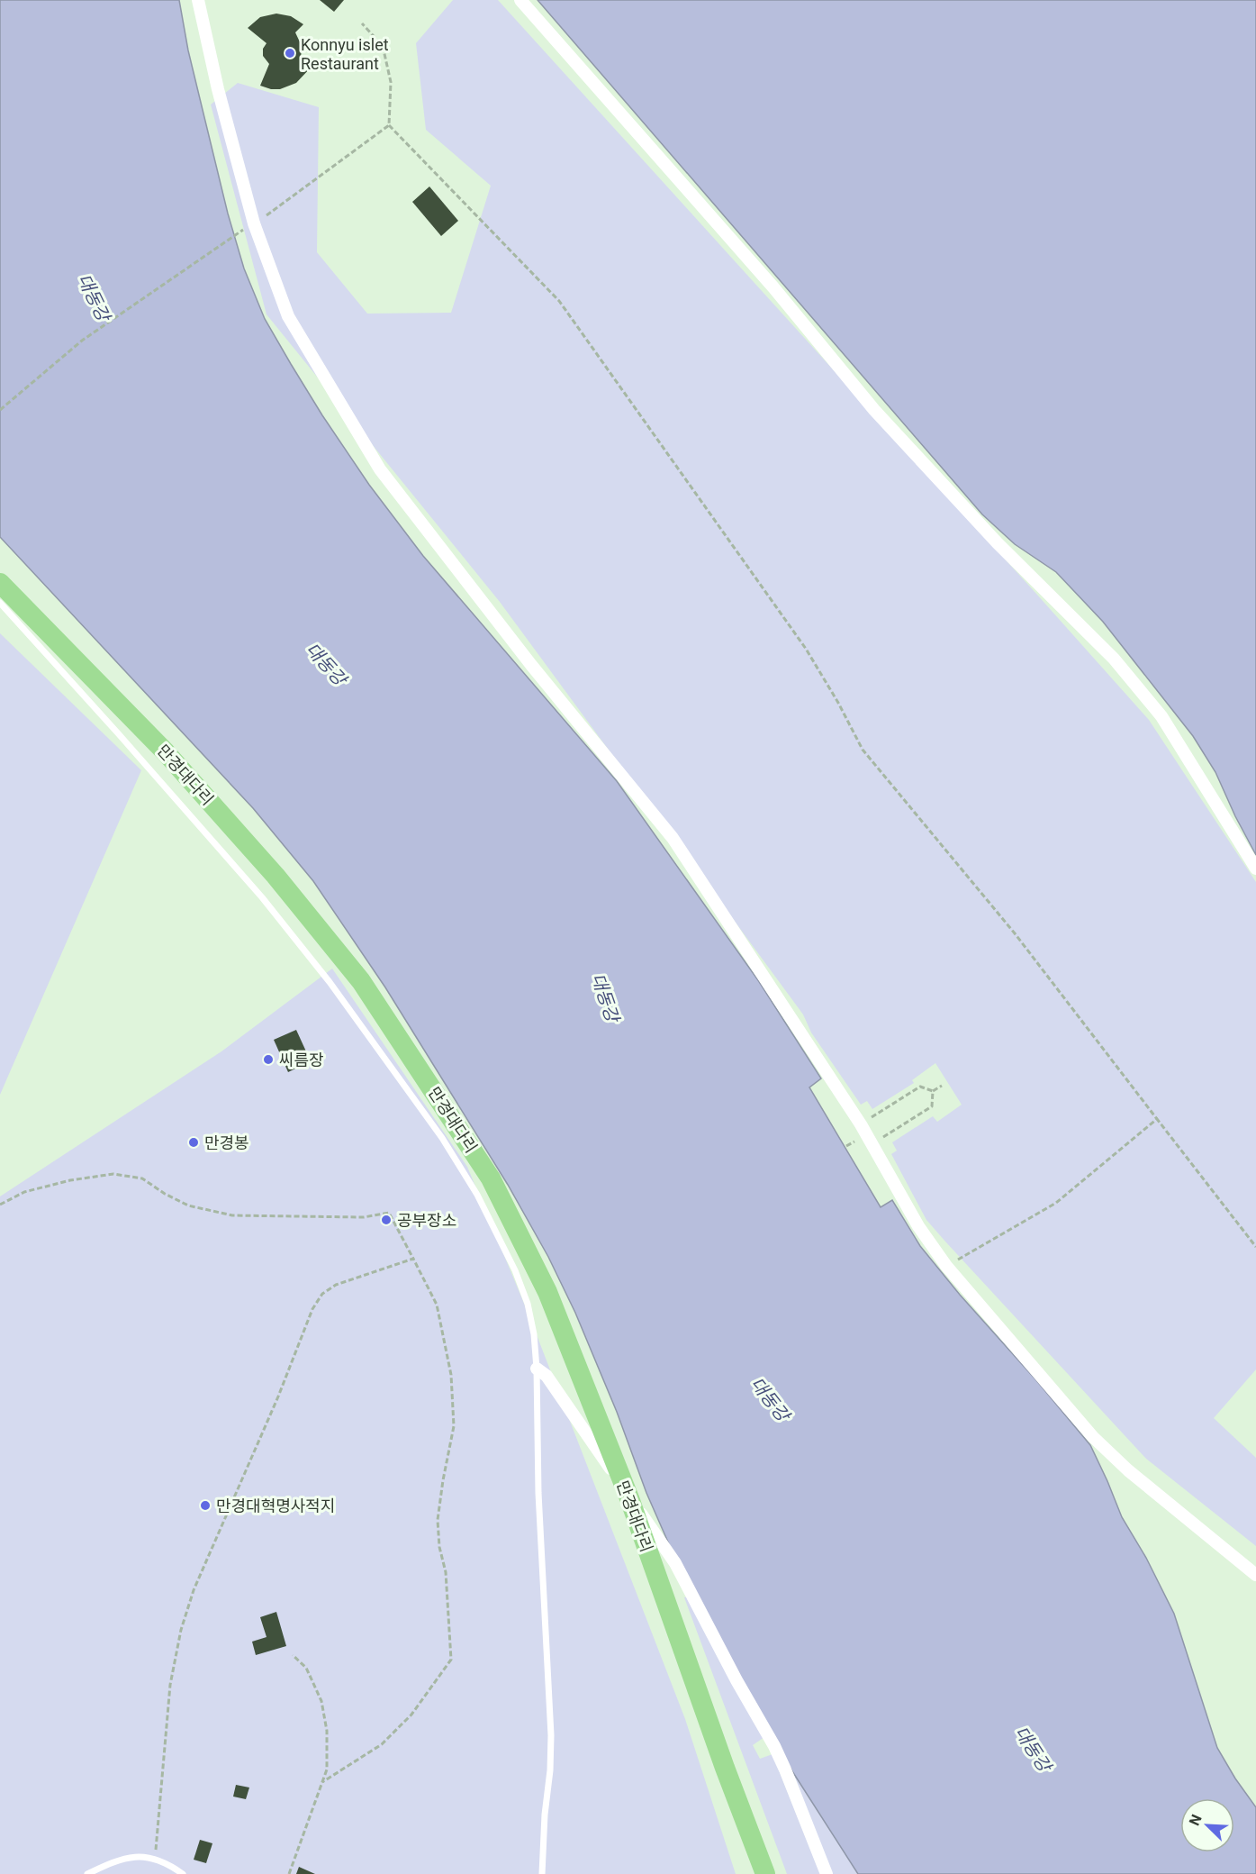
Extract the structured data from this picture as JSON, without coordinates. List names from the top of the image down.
{
  "streets": {
    "highway": ["만경대다리"]
  },
  "water": ["대동강"],
  "places": [
    "Konnyu islet Restaurant",
    "씨름장",
    "만경봉",
    "공부장소",
    "만경대혁명사적지"
  ],
  "north": "top left"
}
